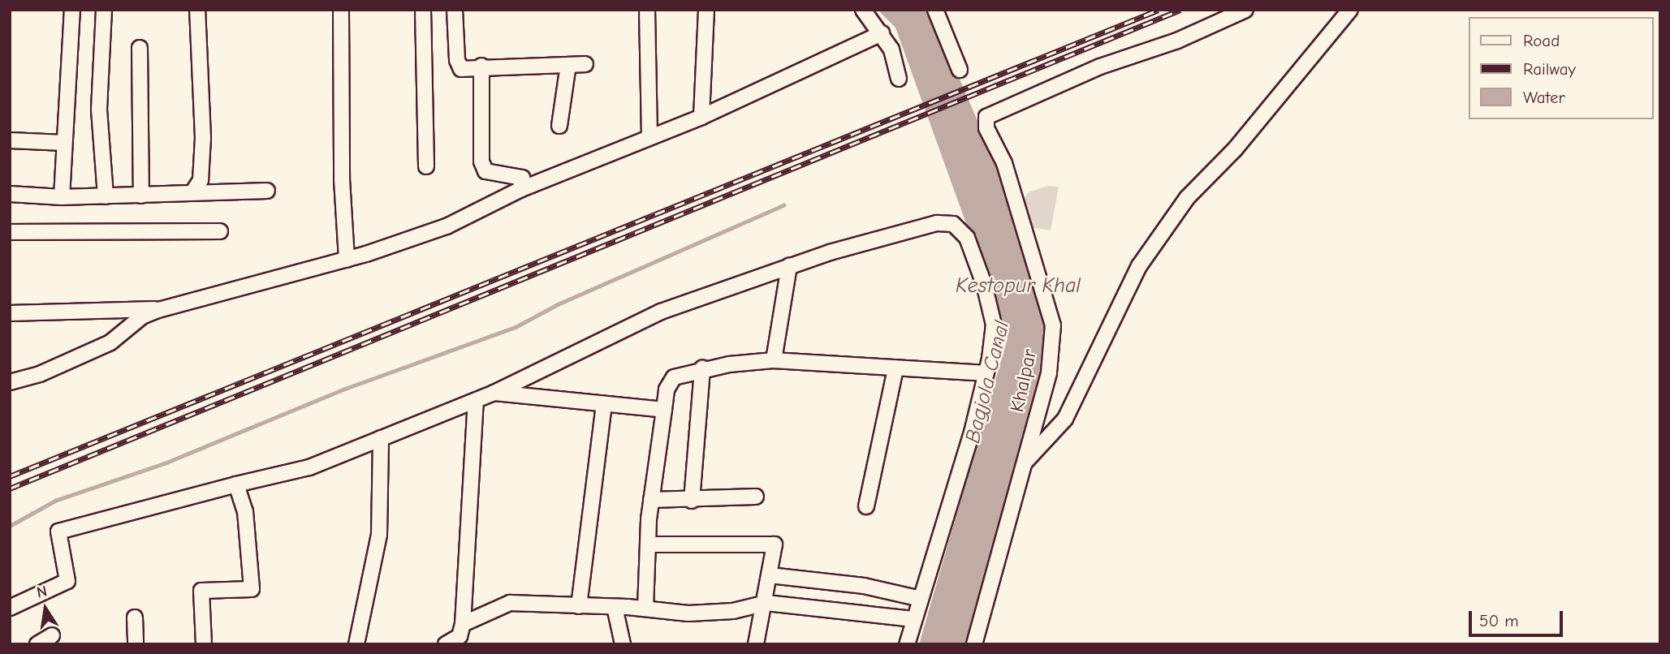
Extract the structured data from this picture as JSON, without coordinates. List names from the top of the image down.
{
  "streets": {
    "street": ["Khalpar"]
  },
  "water": ["Kestopur Khal", "Bagjola Canal"],
  "legend": ["Road", "Railway", "Water"],
  "scale_bar": "50 m",
  "north": "top"
}
